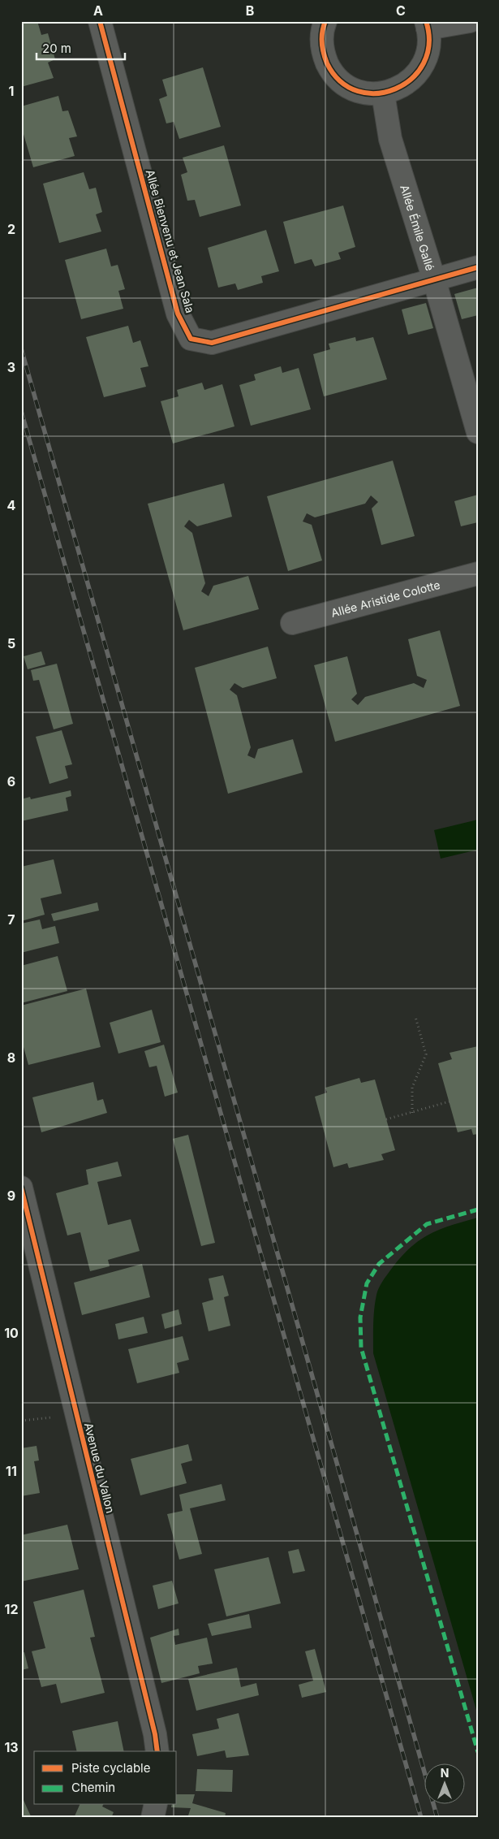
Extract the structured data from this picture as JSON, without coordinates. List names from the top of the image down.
{
  "streets": {
    "street": [
      "Allée Émile Gallé",
      "Allée Bienvenu et Jean Sala",
      "Allée Aristide Colotte",
      "Avenue du Vallon"
    ]
  },
  "crossings": [
    ["Allée Émile Gallé", "Allée Bienvenu et Jean Sala"]
  ],
  "legend": ["Piste cyclable", "Chemin"],
  "scale_bar": "20 m",
  "north": "top",
  "grid": {
    "columns": ["A", "B", "C"],
    "rows": [
      "1",
      "2",
      "3",
      "4",
      "5",
      "6",
      "7",
      "8",
      "9",
      "10",
      "11",
      "12",
      "13"
    ]
  }
}
